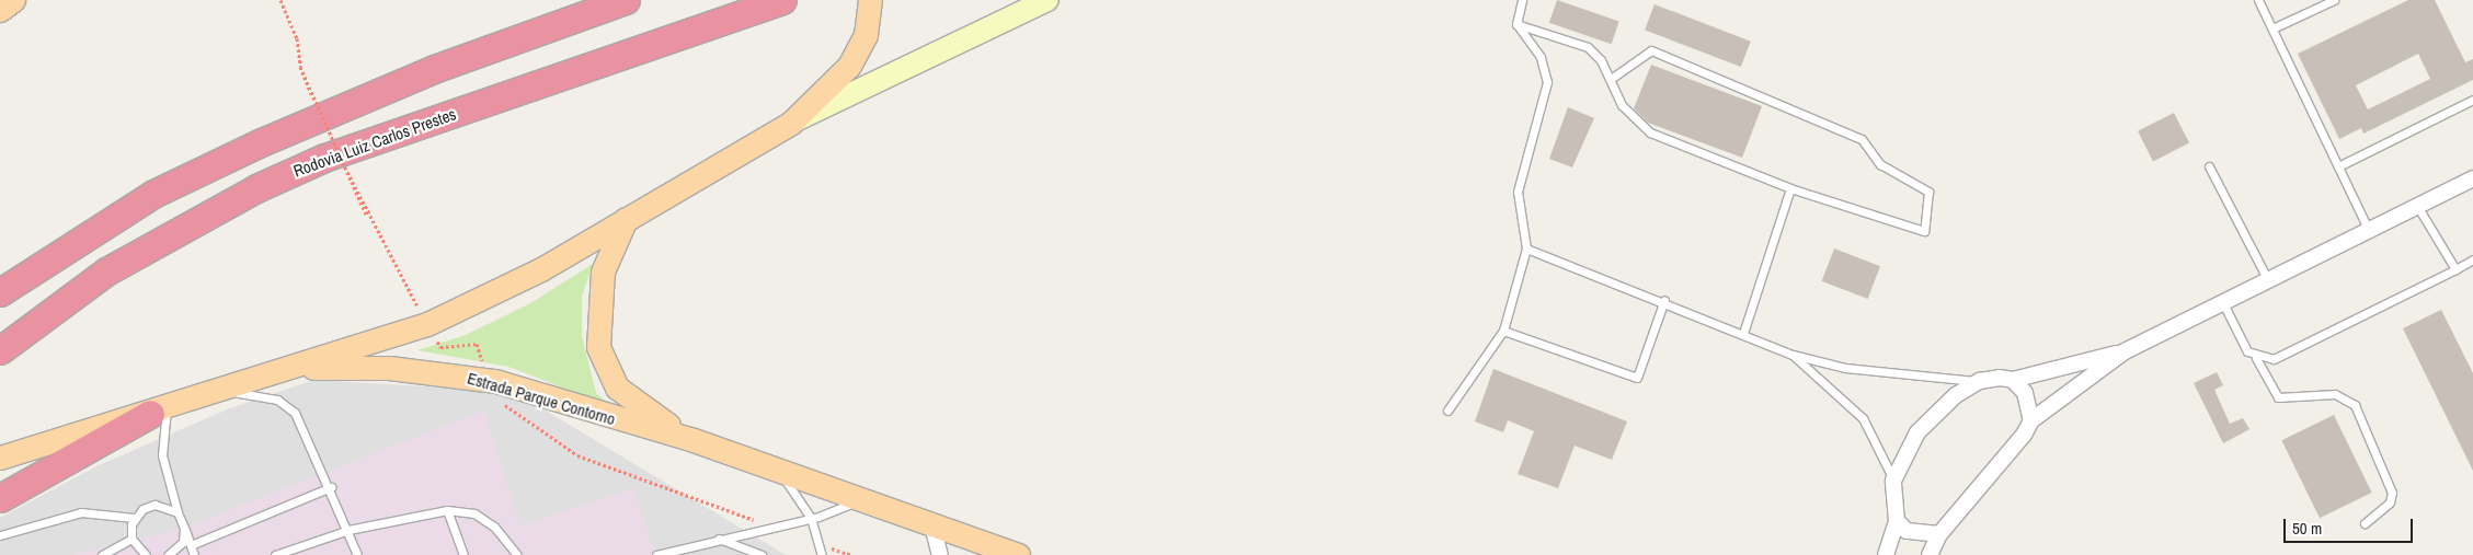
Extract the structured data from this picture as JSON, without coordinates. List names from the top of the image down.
{
  "streets": {
    "highway": ["Rodovia Luiz Carlos Prestes"],
    "main road": ["Estrada Parque Contorno"]
  },
  "scale_bar": "50 m"
}
